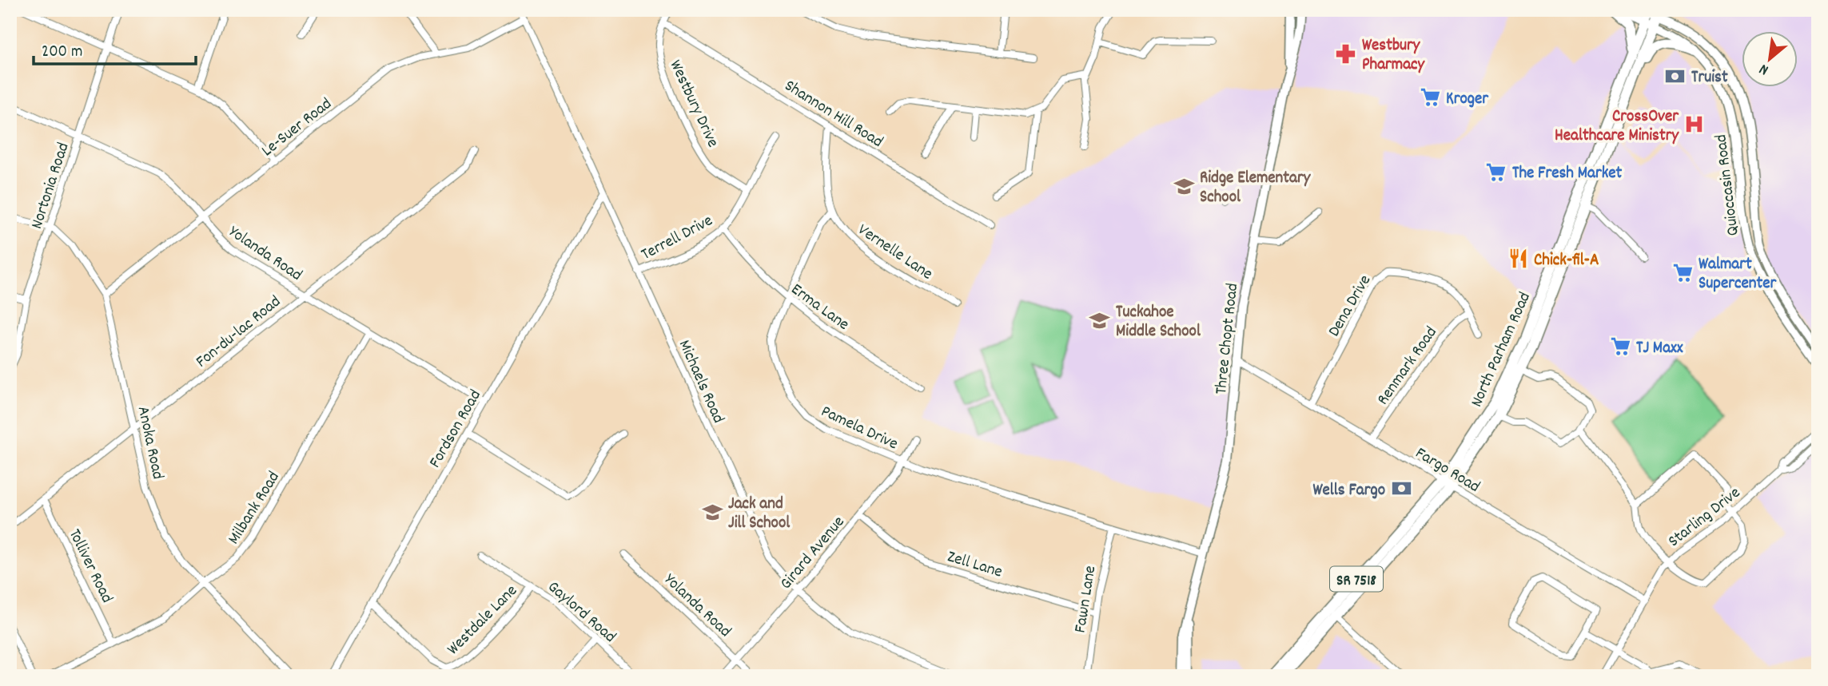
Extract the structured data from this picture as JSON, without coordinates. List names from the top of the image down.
{
  "streets": {
    "highway": ["North Parham Road", "SR 7518"],
    "main road": ["Quioccasin Road", "Three Chopt Road"],
    "street": [
      "Westbury Drive",
      "Shannon Hill Road",
      "Le-Suer Road",
      "Nortonia Road",
      "Terrell Drive",
      "Vernelle Lane",
      "Yolanda Road",
      "Dena Drive",
      "Erma Lane",
      "Fon-du-lac Road",
      "Renmark Road",
      "Michaels Road",
      "Pamela Drive",
      "Fordson Road",
      "Anoka Road",
      "Fargo Road",
      "Milbank Road",
      "Starling Drive",
      "Girard Avenue",
      "Zell Lane",
      "Tolliver Road",
      "Fawn Lane",
      "Gaylord Road",
      "Westdale Lane"
    ]
  },
  "crossings": [
    ["Westbury Drive", "Shannon Hill Road"],
    ["Westbury Drive", "Terrell Drive"],
    ["Le-Suer Road", "Yolanda Road"],
    ["Le-Suer Road", "Michaels Road"],
    ["Le-Suer Road", "Anoka Road"],
    ["Nortonia Road", "Yolanda Road"],
    ["Nortonia Road", "Anoka Road"],
    ["Quioccasin Road", "North Parham Road"],
    ["Terrell Drive", "Erma Lane"],
    ["Terrell Drive", "Michaels Road"],
    ["Vernelle Lane", "Pamela Drive"],
    ["Yolanda Road", "Fon-du-lac Road"],
    ["Yolanda Road", "Fordson Road"],
    ["Yolanda Road", "Milbank Road"],
    ["Yolanda Road", "Girard Avenue"],
    ["Dena Drive", "Renmark Road"],
    ["Dena Drive", "Fargo Road"],
    ["Erma Lane", "Pamela Drive"],
    ["Fon-du-lac Road", "Anoka Road"],
    ["Fon-du-lac Road", "Tolliver Road"],
    ["Three Chopt Road", "Pamela Drive"],
    ["Three Chopt Road", "Fargo Road"],
    ["North Parham Road", "Fargo Road"],
    ["Renmark Road", "Fargo Road"],
    ["Michaels Road", "Fordson Road"],
    ["Michaels Road", "Girard Avenue"],
    ["Pamela Drive", "Girard Avenue"],
    ["Pamela Drive", "Fawn Lane"],
    ["Fordson Road", "Westdale Lane"],
    ["Anoka Road", "Milbank Road"],
    ["Fargo Road", "Starling Drive"],
    ["Milbank Road", "Tolliver Road"],
    ["Girard Avenue", "Zell Lane"],
    ["Zell Lane", "Fawn Lane"],
    ["Gaylord Road", "Westdale Lane"]
  ],
  "places": {
    "pharmacy": ["Westbury Pharmacy"],
    "bank": ["Truist", "Wells Fargo"],
    "supermarket": [
      "Kroger",
      "The Fresh Market",
      "Walmart Supercenter",
      "TJ Maxx"
    ],
    "hospital": ["CrossOver Healthcare Ministry"],
    "school or university": ["Ridge Elementary School", "Tuckahoe Middle School", "Jack and Jill School"],
    "restaurant": ["Chick-fil-A"]
  },
  "scale_bar": "200 m",
  "north": "bottom left"
}
